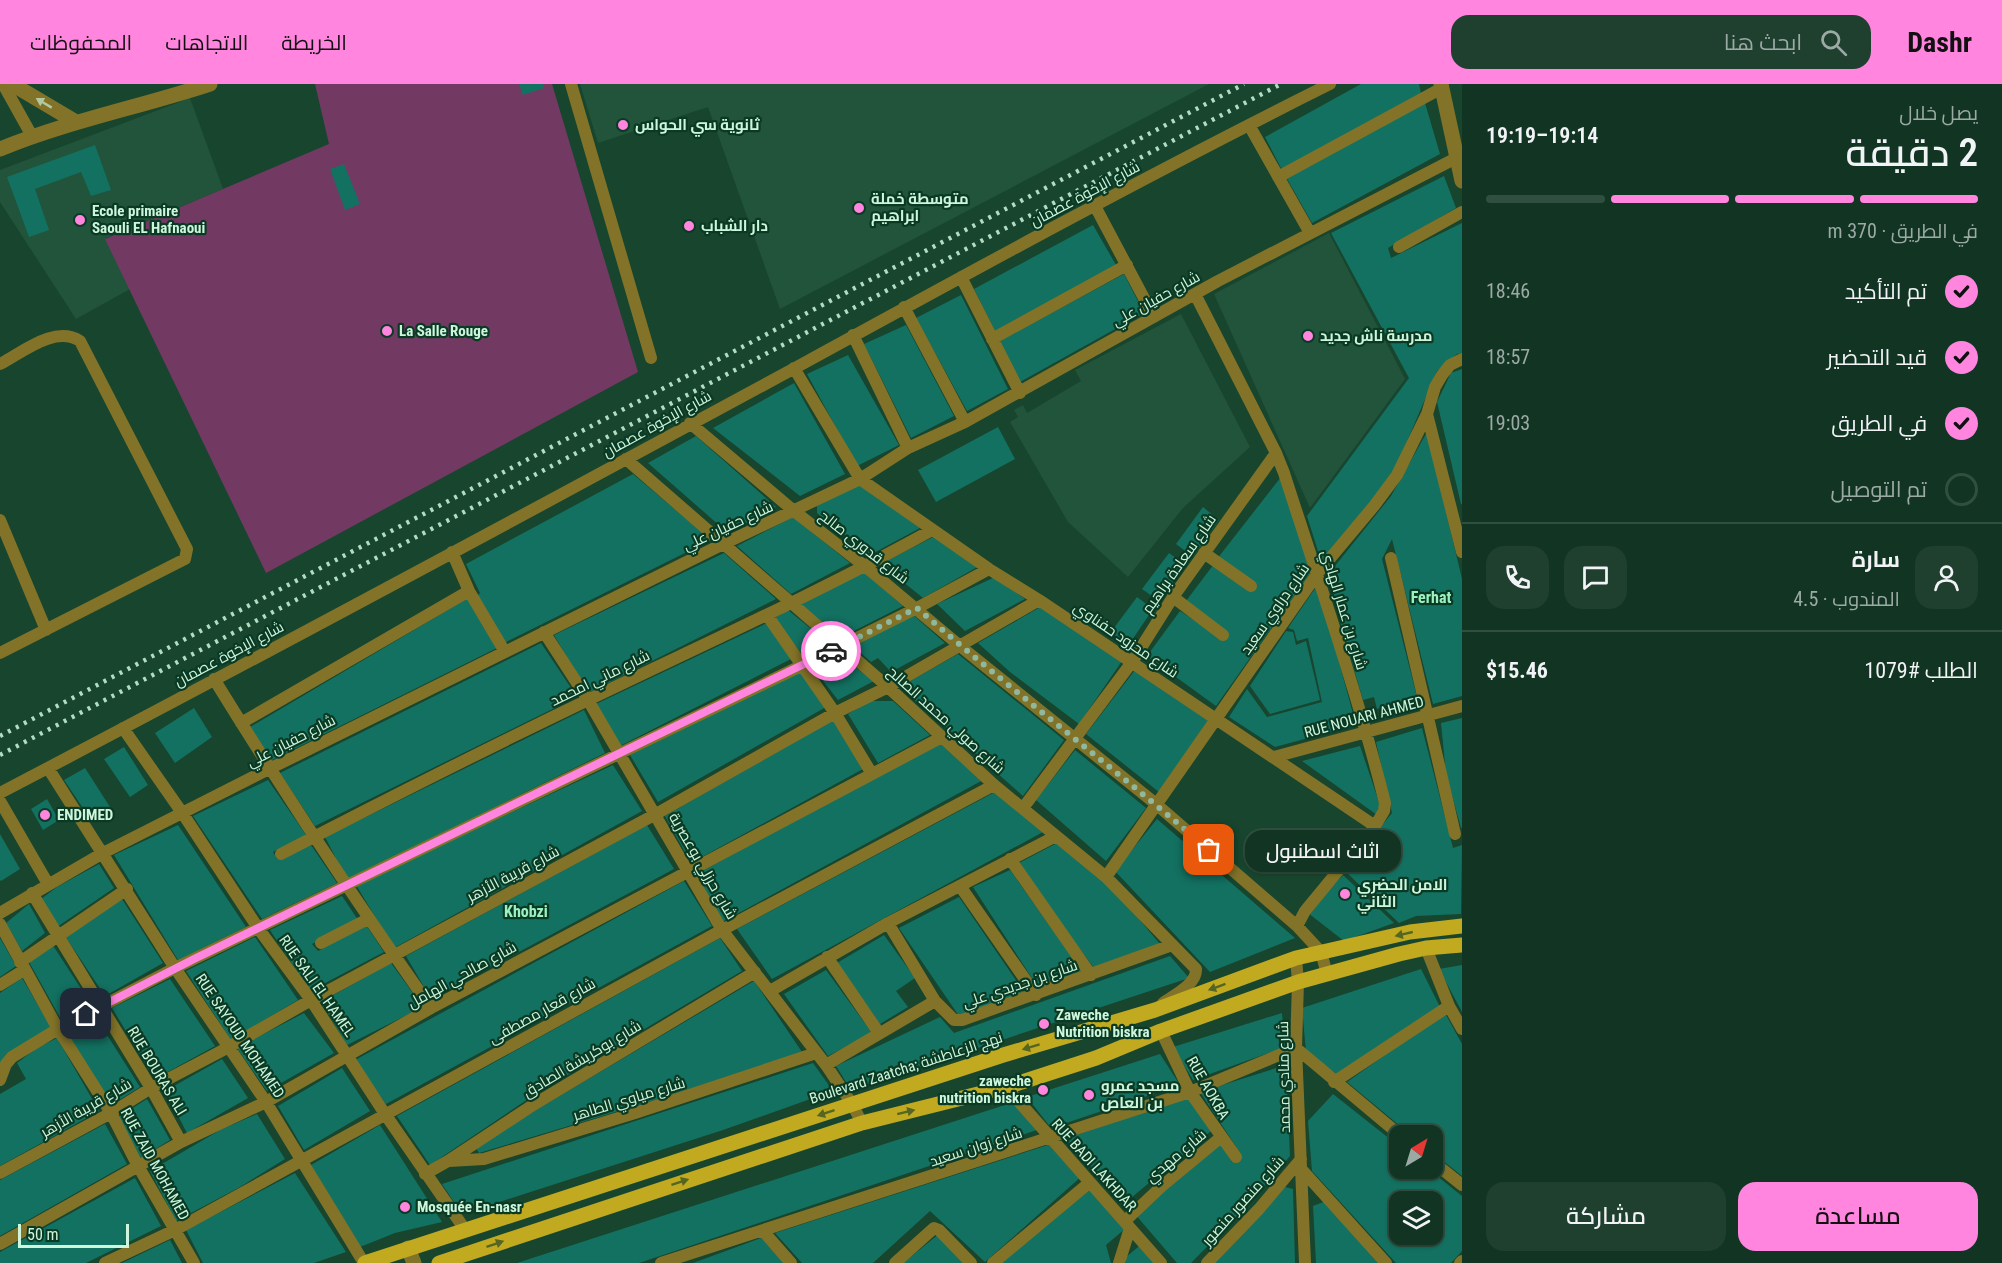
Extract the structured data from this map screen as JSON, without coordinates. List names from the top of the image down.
{
  "streets": {
    "main road": ["Boulevard Zaatcha; نهج الزعاطشة"],
    "street": [
      "شارع الإخوة عصمان",
      "شارع حفيان علي",
      "شارع قدوري صالح",
      "شارع سعادة براهيم",
      "شارع دراوي سعيد",
      "شارع بن عمار الهادي",
      "شارع محزود حفناوي",
      "شارع ماني امحمد",
      "RUE NOUARI AHMED",
      "شارع صولي محمد الصالح",
      "شارع حرزلي بوعصرية",
      "شارع قريبة الأزهر",
      "شارع صالحي الهامل",
      "شارع بن جديدي علي",
      "RUE SALI EL HAMEL",
      "شارع قعار مصطفى",
      "RUE SAYOUD MOHAMED",
      "شارع بوكريشة الصادق",
      "RUE BOURAS ALI",
      "شارع منادي محمد",
      "RUE AOKBA",
      "شارع مياوي الطاهر",
      "شارع زوان سعيد",
      "شارع مهدي",
      "RUE ZAID MOHAMED",
      "RUE BADI LAKHDAR",
      "شارع منصور منصور"
    ]
  },
  "crossings": [
    ["شارع الإخوة عصمان", "شارع قدوري صالح"],
    ["شارع الإخوة عصمان", "شارع صولي محمد الصالح"],
    ["شارع الإخوة عصمان", "RUE SALI EL HAMEL"],
    ["شارع الإخوة عصمان", "RUE SAYOUD MOHAMED"],
    ["شارع حفيان علي", "شارع قدوري صالح"],
    ["شارع حفيان علي", "شارع بن عمار الهادي"],
    ["شارع حفيان علي", "شارع محزود حفناوي"],
    ["شارع حفيان علي", "شارع صولي محمد الصالح"],
    ["شارع حفيان علي", "شارع حرزلي بوعصرية"],
    ["شارع حفيان علي", "RUE SALI EL HAMEL"],
    ["شارع حفيان علي", "RUE SAYOUD MOHAMED"],
    ["شارع حفيان علي", "RUE BOURAS ALI"],
    ["شارع قدوري صالح", "شارع سعادة براهيم"],
    ["شارع قدوري صالح", "شارع دراوي سعيد"],
    ["شارع قدوري صالح", "شارع بن عمار الهادي"],
    ["شارع قدوري صالح", "شارع ماني امحمد"],
    ["شارع قدوري صالح", "شارع قريبة الأزهر"],
    ["شارع قدوري صالح", "Boulevard Zaatcha; نهج الزعاطشة"],
    ["شارع سعادة براهيم", "شارع بن عمار الهادي"],
    ["شارع سعادة براهيم", "شارع محزود حفناوي"],
    ["شارع سعادة براهيم", "شارع صولي محمد الصالح"],
    ["شارع دراوي سعيد", "شارع بن عمار الهادي"],
    ["شارع دراوي سعيد", "شارع محزود حفناوي"],
    ["شارع دراوي سعيد", "شارع صولي محمد الصالح"],
    ["شارع بن عمار الهادي", "شارع محزود حفناوي"],
    ["شارع بن عمار الهادي", "RUE NOUARI AHMED"],
    ["شارع محزود حفناوي", "شارع ماني امحمد"],
    ["شارع محزود حفناوي", "RUE NOUARI AHMED"],
    ["شارع محزود حفناوي", "شارع قريبة الأزهر"],
    ["شارع ماني امحمد", "شارع صولي محمد الصالح"],
    ["شارع ماني امحمد", "شارع حرزلي بوعصرية"],
    ["شارع صولي محمد الصالح", "شارع قريبة الأزهر"],
    ["شارع صولي محمد الصالح", "شارع صالحي الهامل"],
    ["شارع صولي محمد الصالح", "شارع بن جديدي علي"],
    ["شارع صولي محمد الصالح", "شارع قعار مصطفى"],
    ["شارع صولي محمد الصالح", "Boulevard Zaatcha; نهج الزعاطشة"],
    ["شارع حرزلي بوعصرية", "شارع قريبة الأزهر"],
    ["شارع حرزلي بوعصرية", "شارع صالحي الهامل"],
    ["شارع حرزلي بوعصرية", "شارع قعار مصطفى"],
    ["شارع حرزلي بوعصرية", "شارع بوكريشة الصادق"],
    ["شارع حرزلي بوعصرية", "Boulevard Zaatcha; نهج الزعاطشة"],
    ["شارع حرزلي بوعصرية", "شارع مياوي الطاهر"],
    ["شارع قريبة الأزهر", "RUE SALI EL HAMEL"],
    ["شارع قريبة الأزهر", "RUE SAYOUD MOHAMED"],
    ["شارع قريبة الأزهر", "RUE BOURAS ALI"],
    ["شارع قريبة الأزهر", "RUE ZAID MOHAMED"],
    ["شارع صالحي الهامل", "RUE SALI EL HAMEL"],
    ["شارع صالحي الهامل", "RUE SAYOUD MOHAMED"],
    ["شارع صالحي الهامل", "RUE BOURAS ALI"],
    ["شارع صالحي الهامل", "RUE ZAID MOHAMED"],
    ["RUE SALI EL HAMEL", "شارع قعار مصطفى"],
    ["RUE SALI EL HAMEL", "شارع بوكريشة الصادق"],
    ["RUE SALI EL HAMEL", "Boulevard Zaatcha; نهج الزعاطشة"],
    ["شارع قعار مصطفى", "RUE SAYOUD MOHAMED"],
    ["شارع قعار مصطفى", "RUE ZAID MOHAMED"],
    ["RUE SAYOUD MOHAMED", "Boulevard Zaatcha; نهج الزعاطشة"],
    ["شارع بوكريشة الصادق", "شارع مياوي الطاهر"],
    ["Boulevard Zaatcha; نهج الزعاطشة", "شارع منادي محمد"],
    ["شارع منادي محمد", "شارع زوان سعيد"],
    ["شارع منادي محمد", "شارع منصور منصور"],
    ["RUE AOKBA", "شارع زوان سعيد"],
    ["RUE AOKBA", "شارع مهدي"],
    ["شارع زوان سعيد", "RUE BADI LAKHDAR"],
    ["شارع مهدي", "RUE BADI LAKHDAR"]
  ],
  "districts": ["Ferhat", "Khobzi"],
  "places": [
    "ثانوية سي الحواس",
    "متوسطة خملة ابراهيم",
    "Ecole primaire Saouli EL Hafnaoui",
    "دار الشباب",
    "La Salle Rouge",
    "مدرسة ناش جديد",
    "ENDIMED",
    "اثاث اسطنبول",
    "الامن الحضري الثاني",
    "Zaweche Nutrition biskra",
    "zaweche nutrition biskra",
    "مسجد عمرو بن العاص",
    "Mosquée En-nasr"
  ],
  "scale_bar": "50 m",
  "north": "top right",
  "page": {
    "header": "Dashr",
    "search": "ابحث هنا",
    "nav": ["الخريطة", "الاتجاهات", "المحفوظات"],
    "heading": ["2 دقيقة", "يصل خلال", "19:14–19:19"],
    "panel": [
      "سارة",
      "المندوب · 4.5",
      "الطلب #1079",
      "$15.46"
    ],
    "bar": "في الطريق · 370 m",
    "list": [
      ["تم التأكيد", "18:46"],
      ["قيد التحضير", "18:57"],
      ["في الطريق", "19:03"],
      "تم التوصيل"
    ],
    "bubble": "اثاث اسطنبول",
    "buttons": ["مساعدة", "مشاركة"],
    "scale": "50 m"
  }
}
